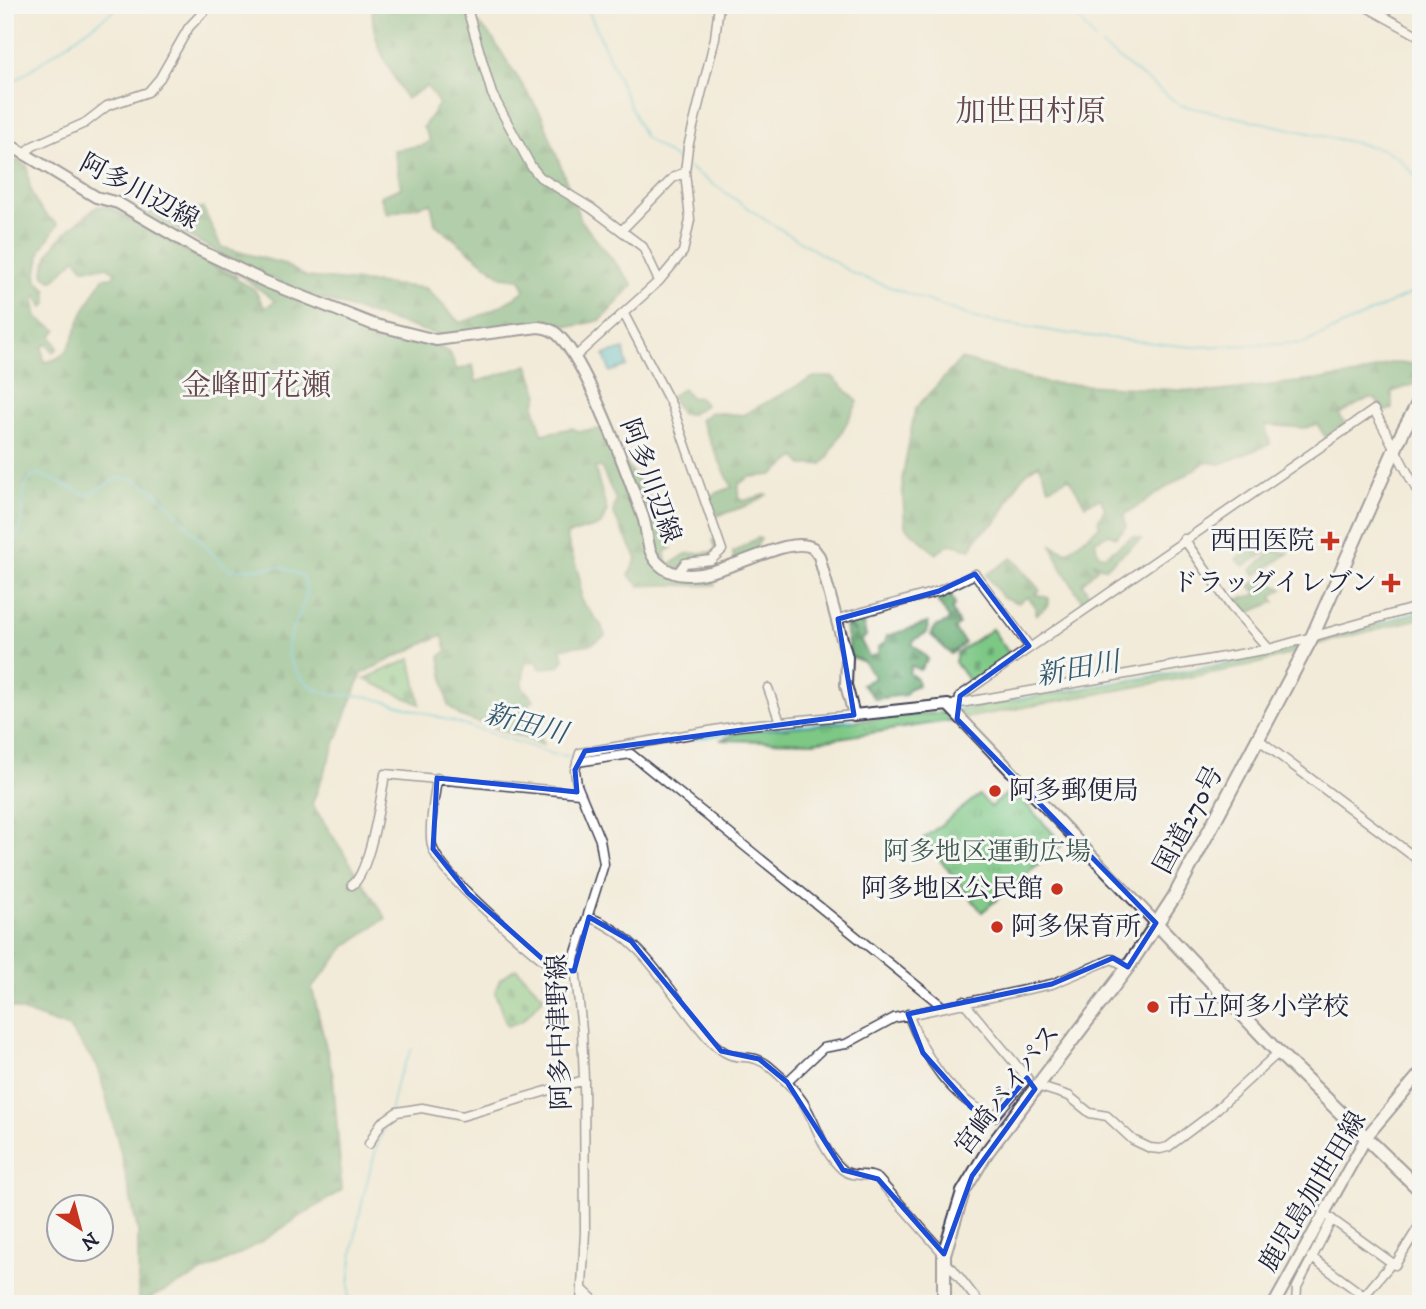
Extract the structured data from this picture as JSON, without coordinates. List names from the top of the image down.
{
  "streets": {
    "highway": ["国道270号", "宮崎バイパス"],
    "main road": ["阿多川辺線", "鹿児島加世田線"],
    "street": ["阿多中津野線"]
  },
  "crossings": [
    ["国道270号", "宮崎バイパス"]
  ],
  "districts": ["加世田村原", "金峰町花瀬"],
  "water": ["新田川"],
  "parks": ["阿多地区運動広場"],
  "places": {
    "health": ["西田医院", "ドラッグイレブン"],
    "other": [
      "阿多郵便局",
      "阿多地区公民館",
      "阿多保育所",
      "市立阿多小学校"
    ]
  },
  "north": "bottom right"
}
